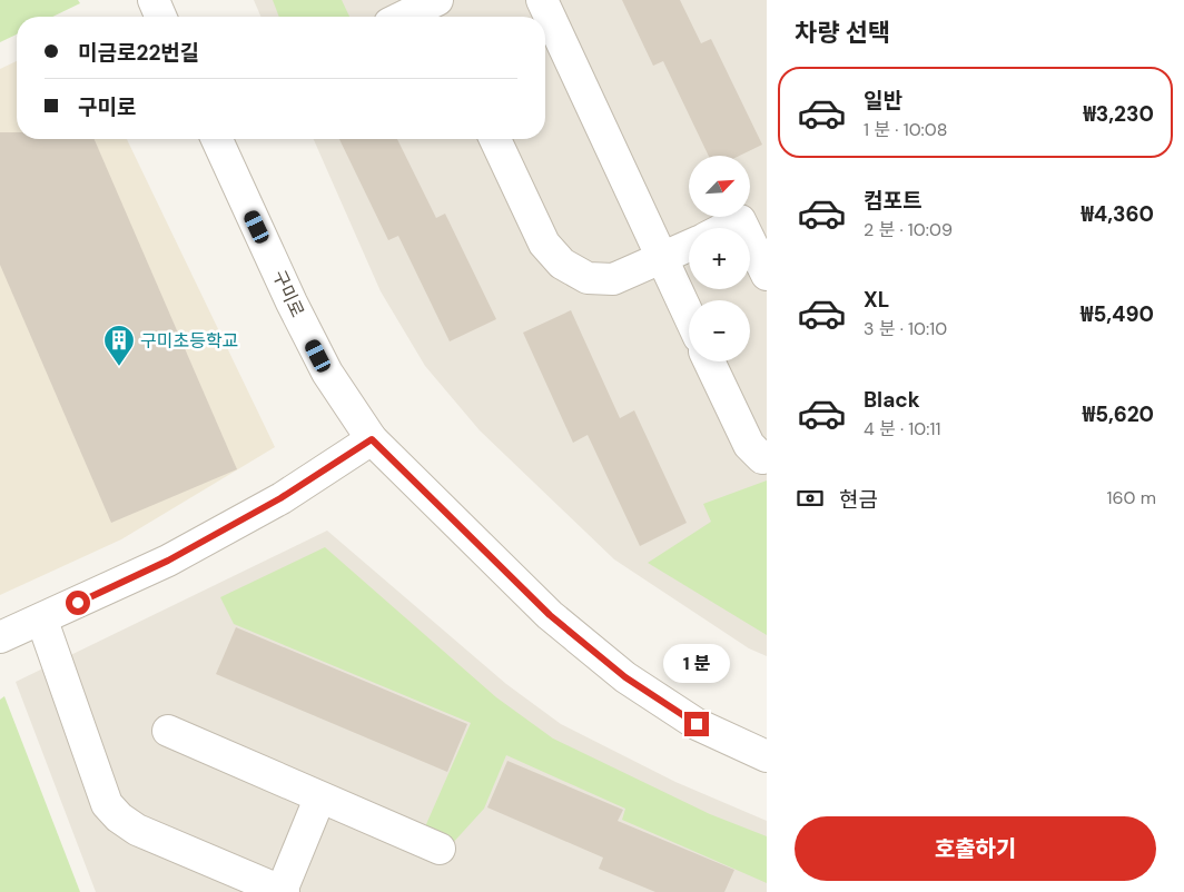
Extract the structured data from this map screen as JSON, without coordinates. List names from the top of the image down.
{
  "streets": {
    "street": ["구미로"]
  },
  "places": {
    "building": ["구미초등학교"]
  },
  "north": "top right",
  "page": {
    "heading": "차량 선택",
    "banner": ["미금로22번길", "구미로"],
    "list": [
      {
        "name": "일반",
        "note": "1 분 · 10:08",
        "value": "₩3,230"
      },
      {
        "name": "컴포트",
        "note": "2 분 · 10:09",
        "value": "₩4,360"
      },
      {
        "name": "XL",
        "note": "3 분 · 10:10",
        "value": "₩5,490"
      },
      {
        "name": "Black",
        "note": "4 분 · 10:11",
        "value": "₩5,620"
      }
    ],
    "map_buttons": ["+", "−"],
    "pay": ["현금", "160 m"],
    "bubble": "1 분",
    "buttons": "호출하기"
  }
}
